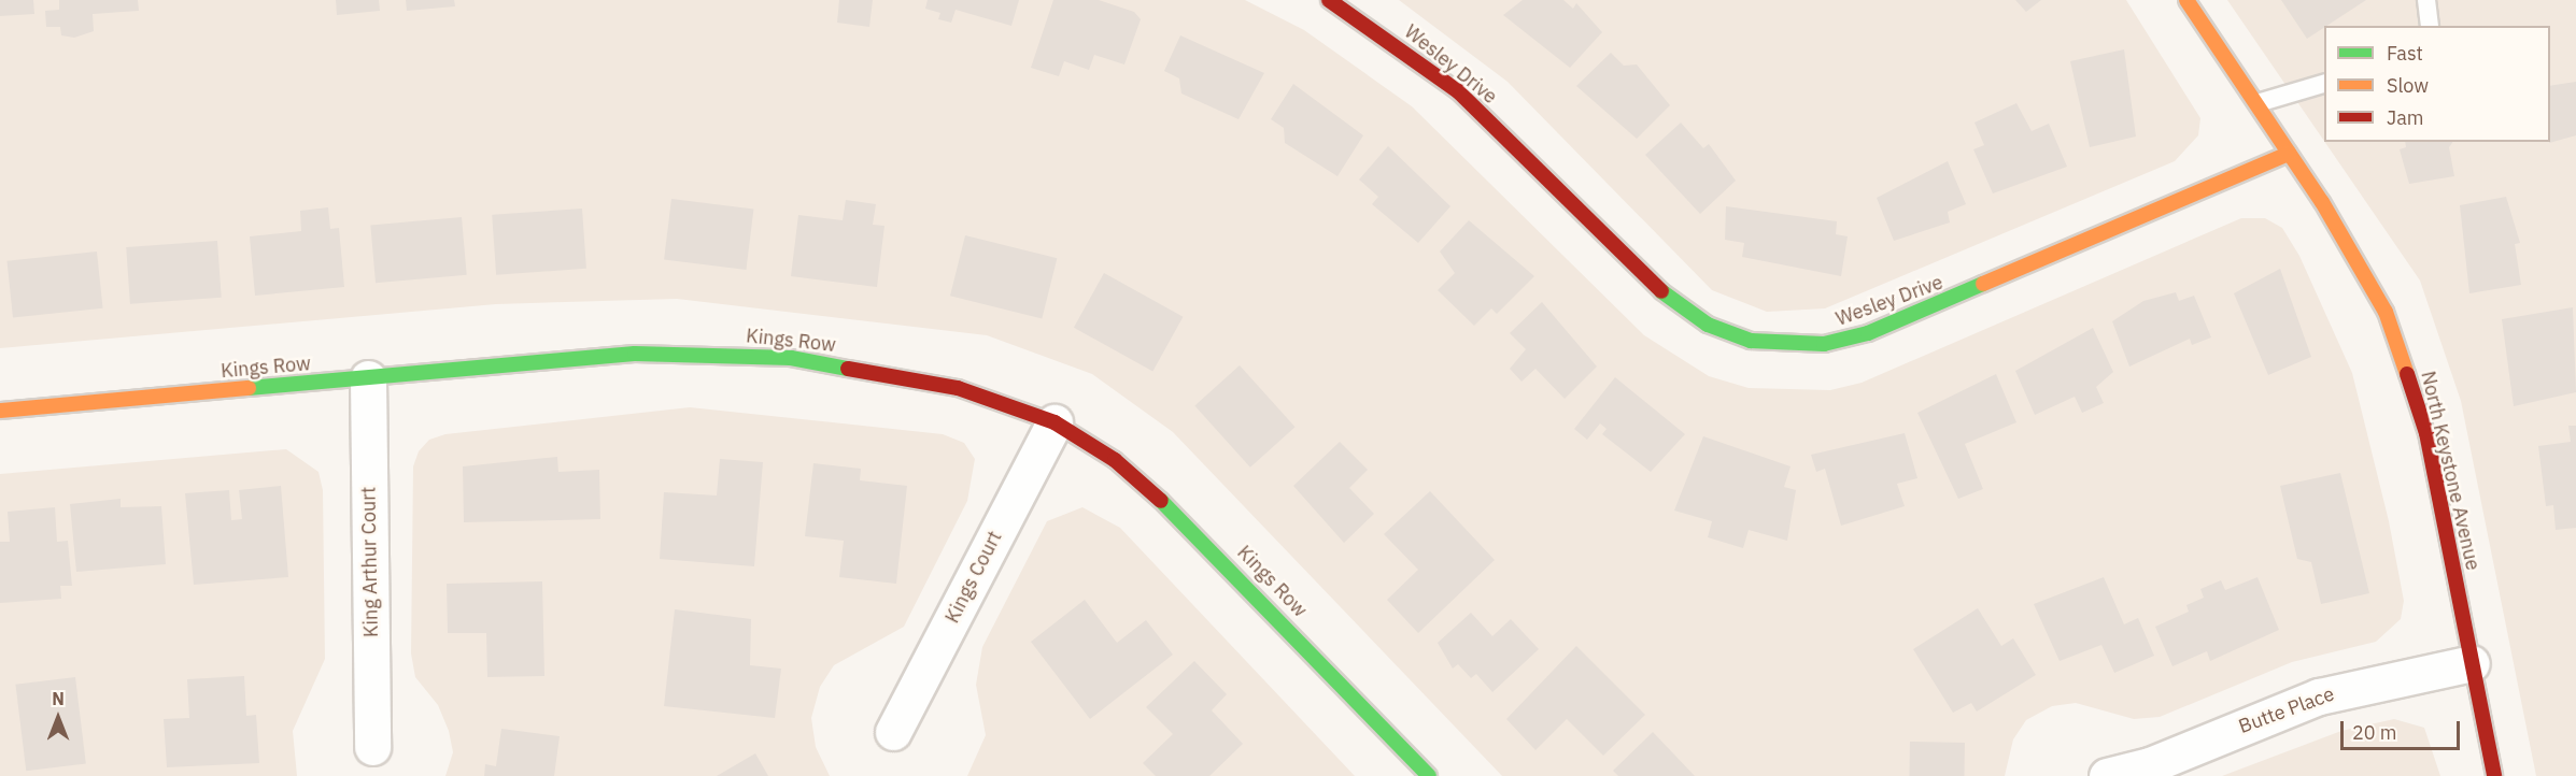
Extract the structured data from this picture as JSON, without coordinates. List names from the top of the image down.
{
  "streets": {
    "street": [
      "Wesley Drive",
      "Kings Row",
      "North Keystone Avenue",
      "King Arthur Court",
      "Kings Court",
      "Butte Place"
    ]
  },
  "crossings": [
    ["Wesley Drive", "North Keystone Avenue"],
    ["Kings Row", "King Arthur Court"],
    ["Kings Row", "Kings Court"],
    ["North Keystone Avenue", "Butte Place"]
  ],
  "legend": ["Fast", "Slow", "Jam"],
  "scale_bar": "20 m",
  "north": "top"
}
